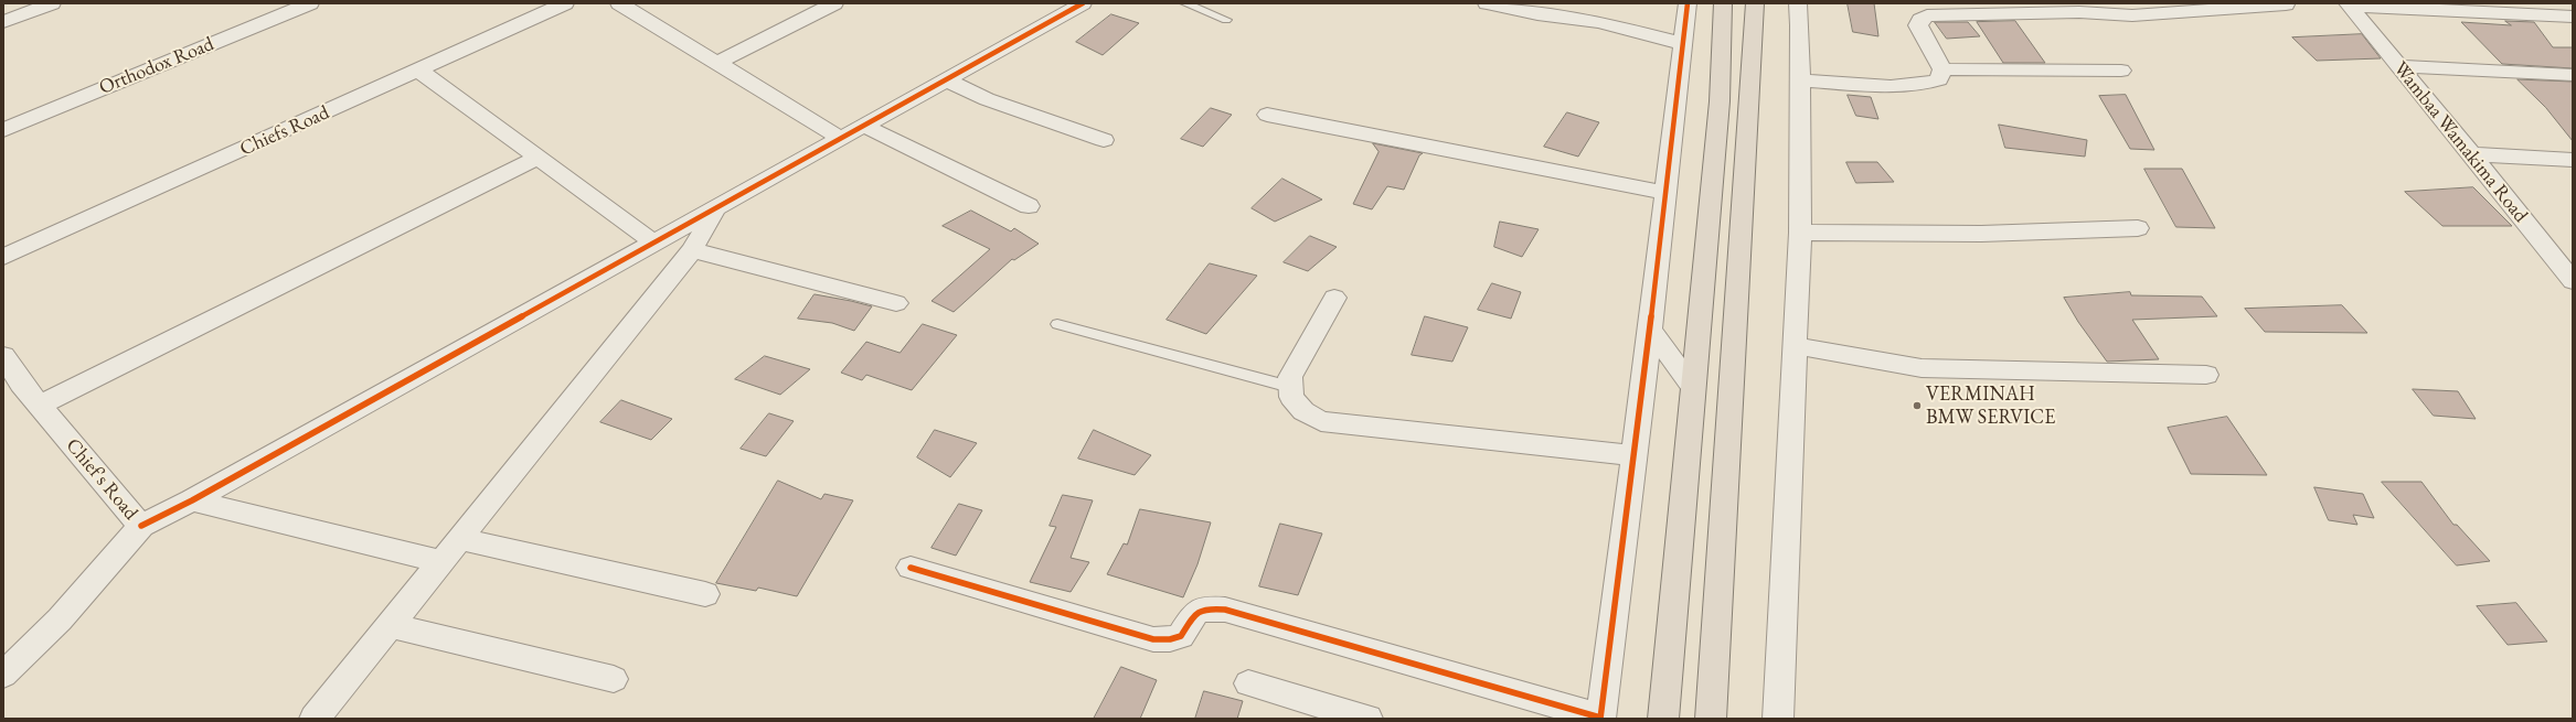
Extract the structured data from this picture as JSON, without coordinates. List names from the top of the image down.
{
  "streets": {
    "street": [
      "Orthodox Road",
      "Chiefs Road",
      "Wambaa Wamakima Road",
      "Chief's Road"
    ]
  },
  "places": ["VERMINAH BMW SERVICE"]
}
